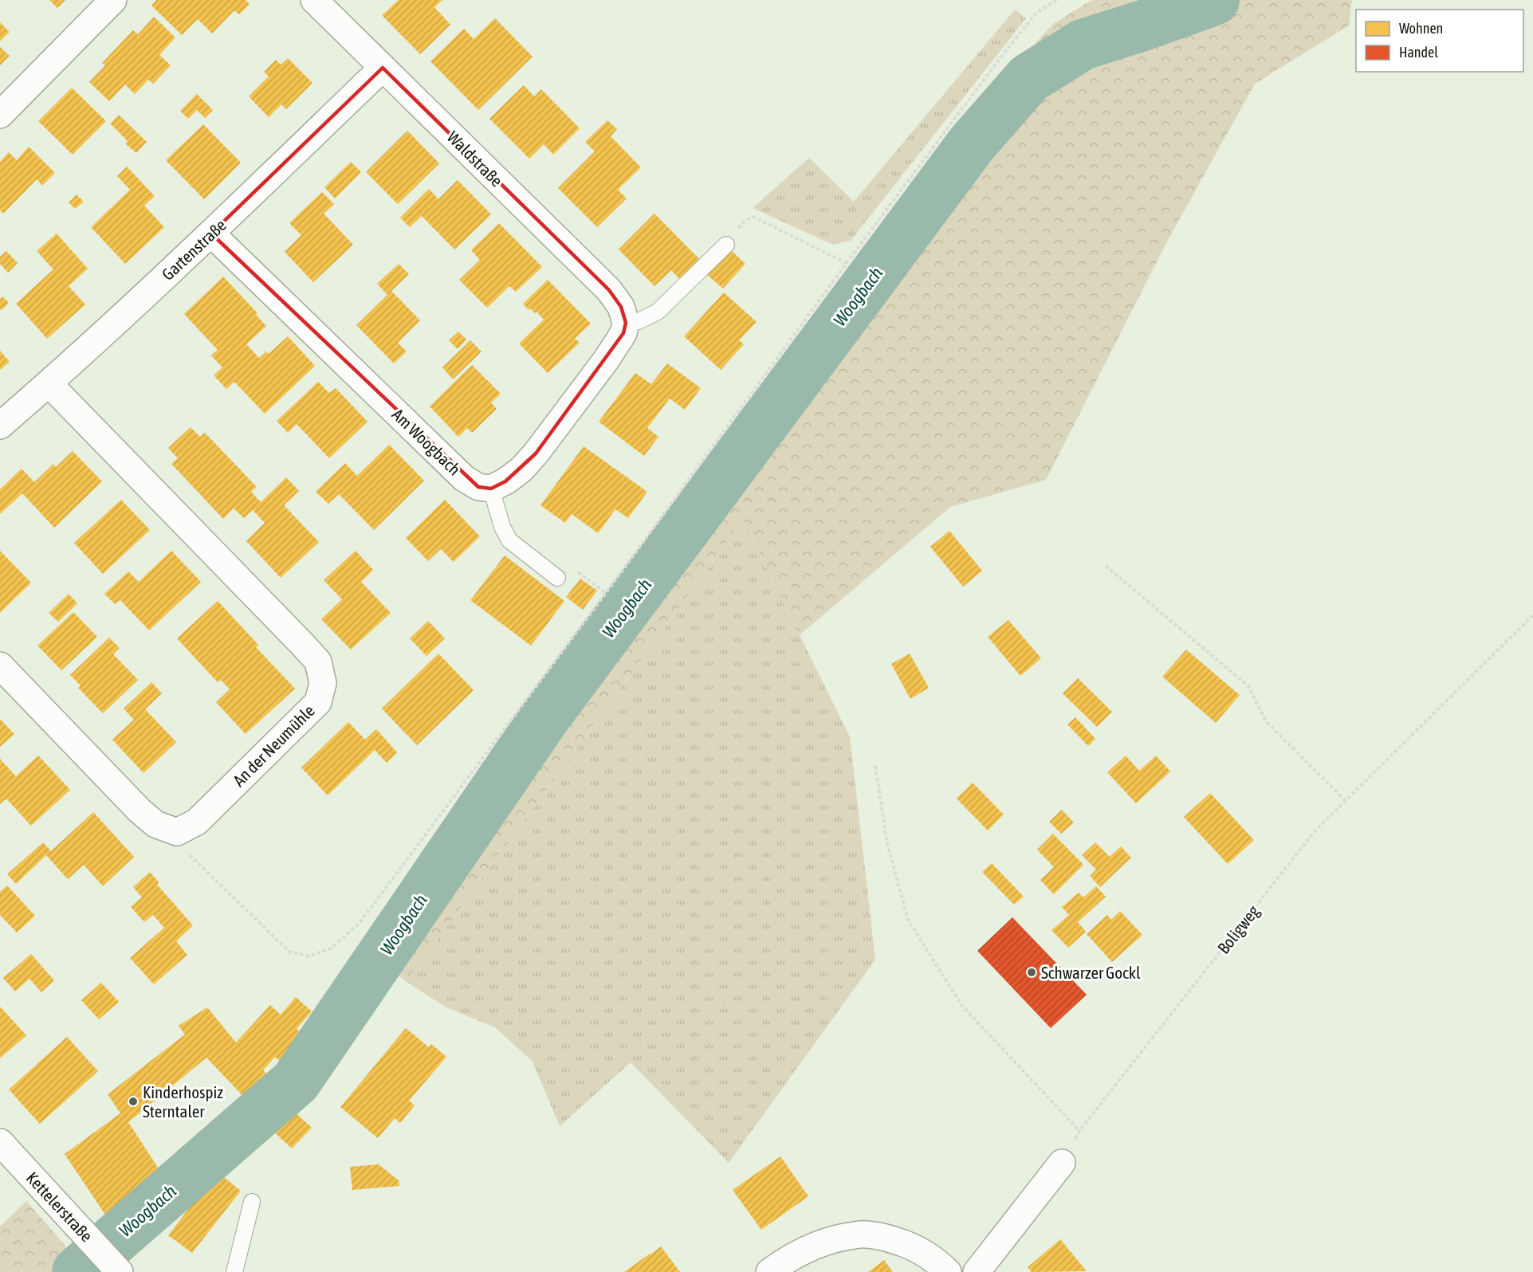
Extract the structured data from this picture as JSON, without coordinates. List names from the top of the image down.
{
  "streets": {
    "street": [
      "Waldstraße",
      "Gartenstraße",
      "Am Woogbach",
      "An der Neumühle",
      "Kettelerstraße"
    ],
    "path": ["Boligweg"]
  },
  "crossings": [
    ["Waldstraße", "Gartenstraße"],
    ["Gartenstraße", "Am Woogbach"],
    ["Gartenstraße", "An der Neumühle"]
  ],
  "water": ["Woogbach"],
  "places": ["Schwarzer Gockl", "Kinderhospiz Sterntaler"],
  "legend": ["Wohnen", "Handel"]
}
